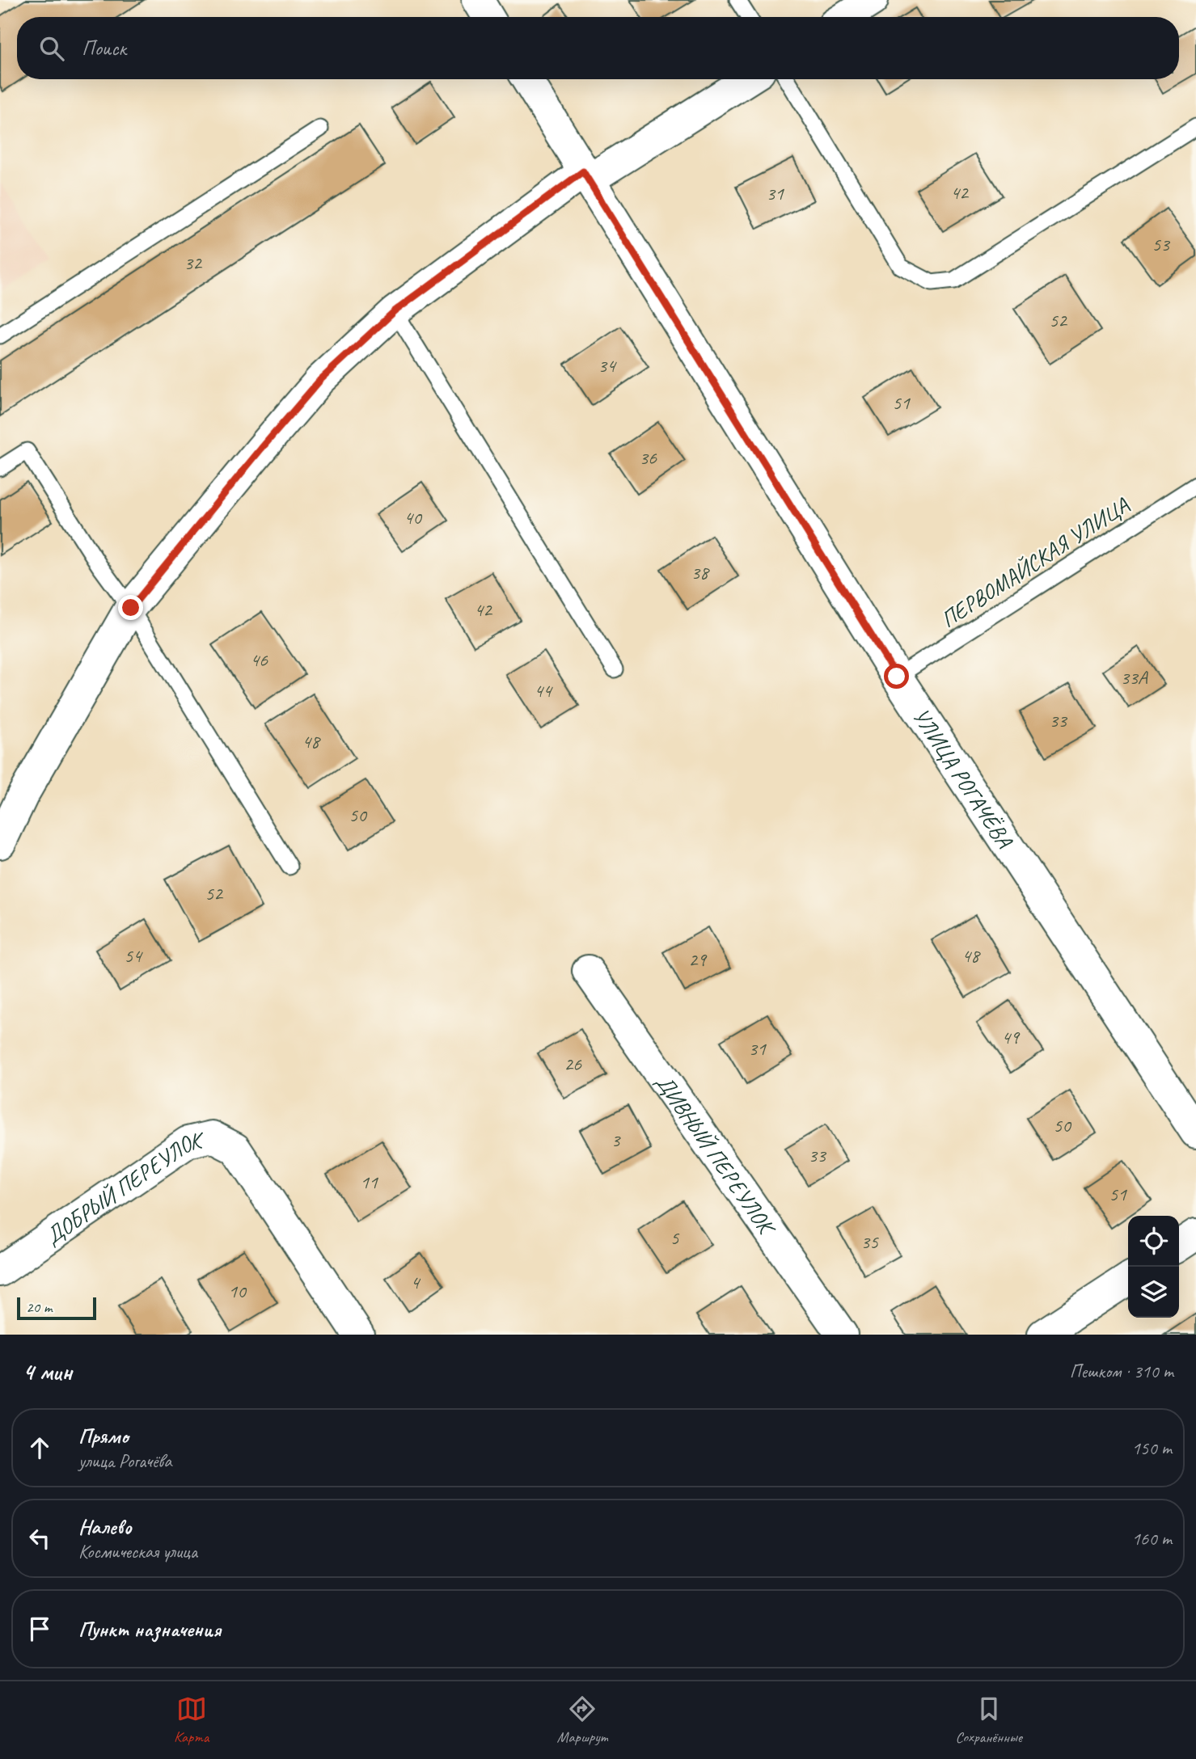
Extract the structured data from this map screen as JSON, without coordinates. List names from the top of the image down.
{
  "streets": {
    "street": ["УЛИЦА РОГАЧЁВА", "ДИВНЫЙ ПЕРЕУЛОК", "ДОБРЫЙ ПЕРЕУЛОК"],
    "lane": ["ПЕРВОМАЙСКАЯ УЛИЦА"]
  },
  "crossings": [
    ["ПЕРВОМАЙСКАЯ УЛИЦА", "УЛИЦА РОГАЧЁВА"]
  ],
  "house_numbers": [
    "42",
    "31",
    "53",
    "32",
    "52",
    "34",
    "51",
    "36",
    "40",
    "38",
    "42",
    "46",
    "33А",
    "44",
    "33",
    "48",
    "50",
    "52",
    "54",
    "48",
    "29",
    "49",
    "31",
    "26",
    "50",
    "3",
    "33",
    "11",
    "51",
    "5",
    "35",
    "4",
    "10"
  ],
  "scale_bar": "20 m",
  "page": {
    "search": "Поиск",
    "scale": "20 m",
    "heading": ["4 мин", "Пешком · 310 m"],
    "list": [
      ["Прямо", "улица Рогачёва", "150 m"],
      ["Налево", "Космическая улица", "160 m"],
      "Пункт назначения"
    ],
    "nav": ["Карта", "Маршрут", "Сохранённые"]
  }
}
